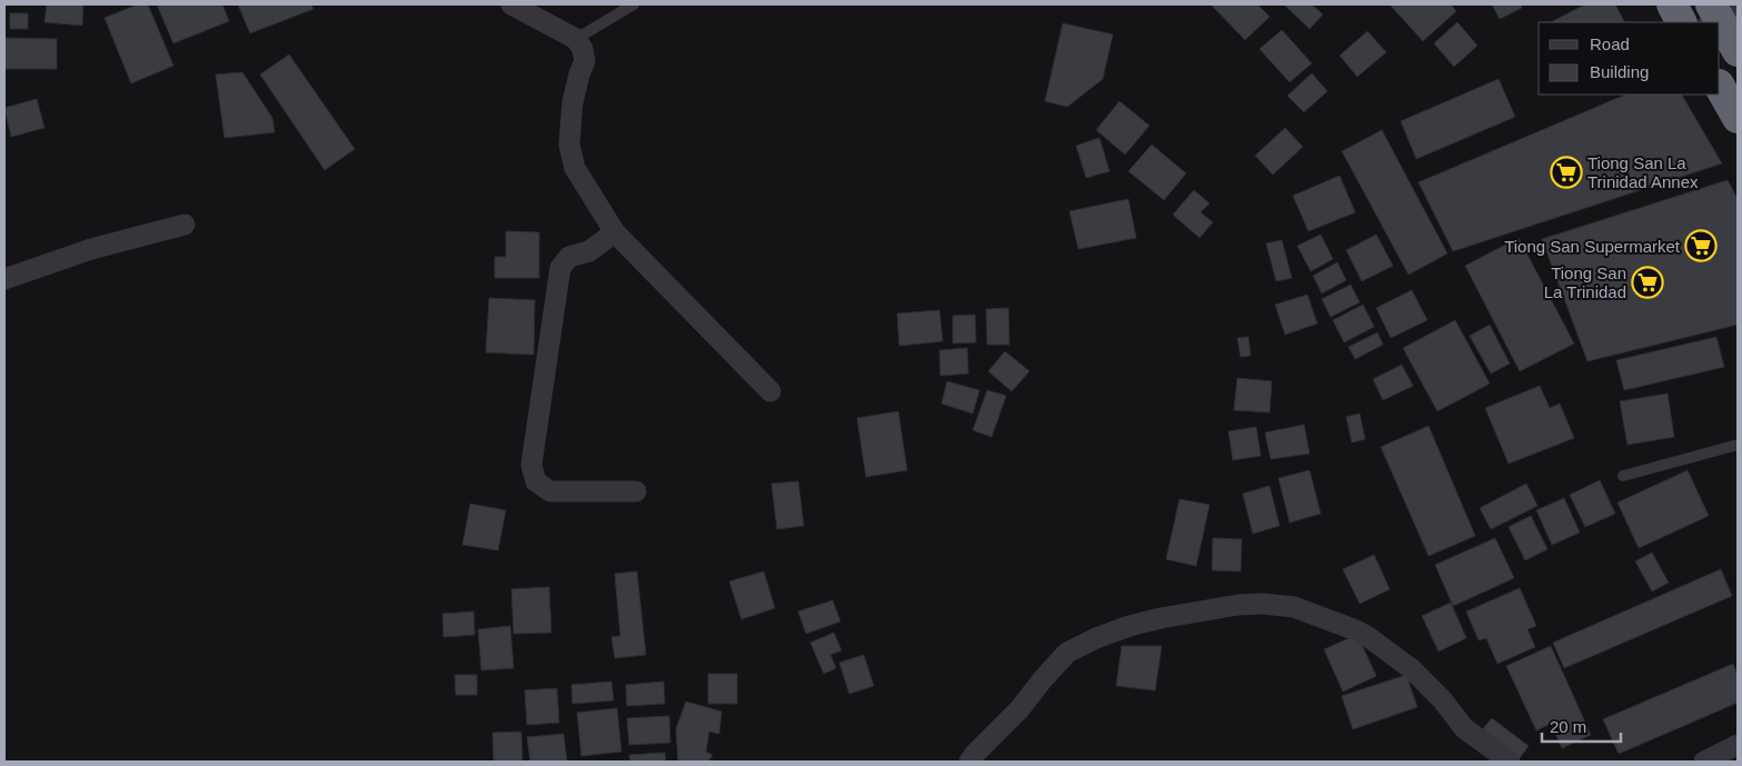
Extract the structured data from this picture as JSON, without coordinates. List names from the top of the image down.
{
  "places": {
    "supermarket": ["Tiong San La Trinidad Annex", "Tiong San Supermarket", "Tiong San La Trinidad"]
  },
  "legend": ["Road", "Building"],
  "scale_bar": "20 m"
}
